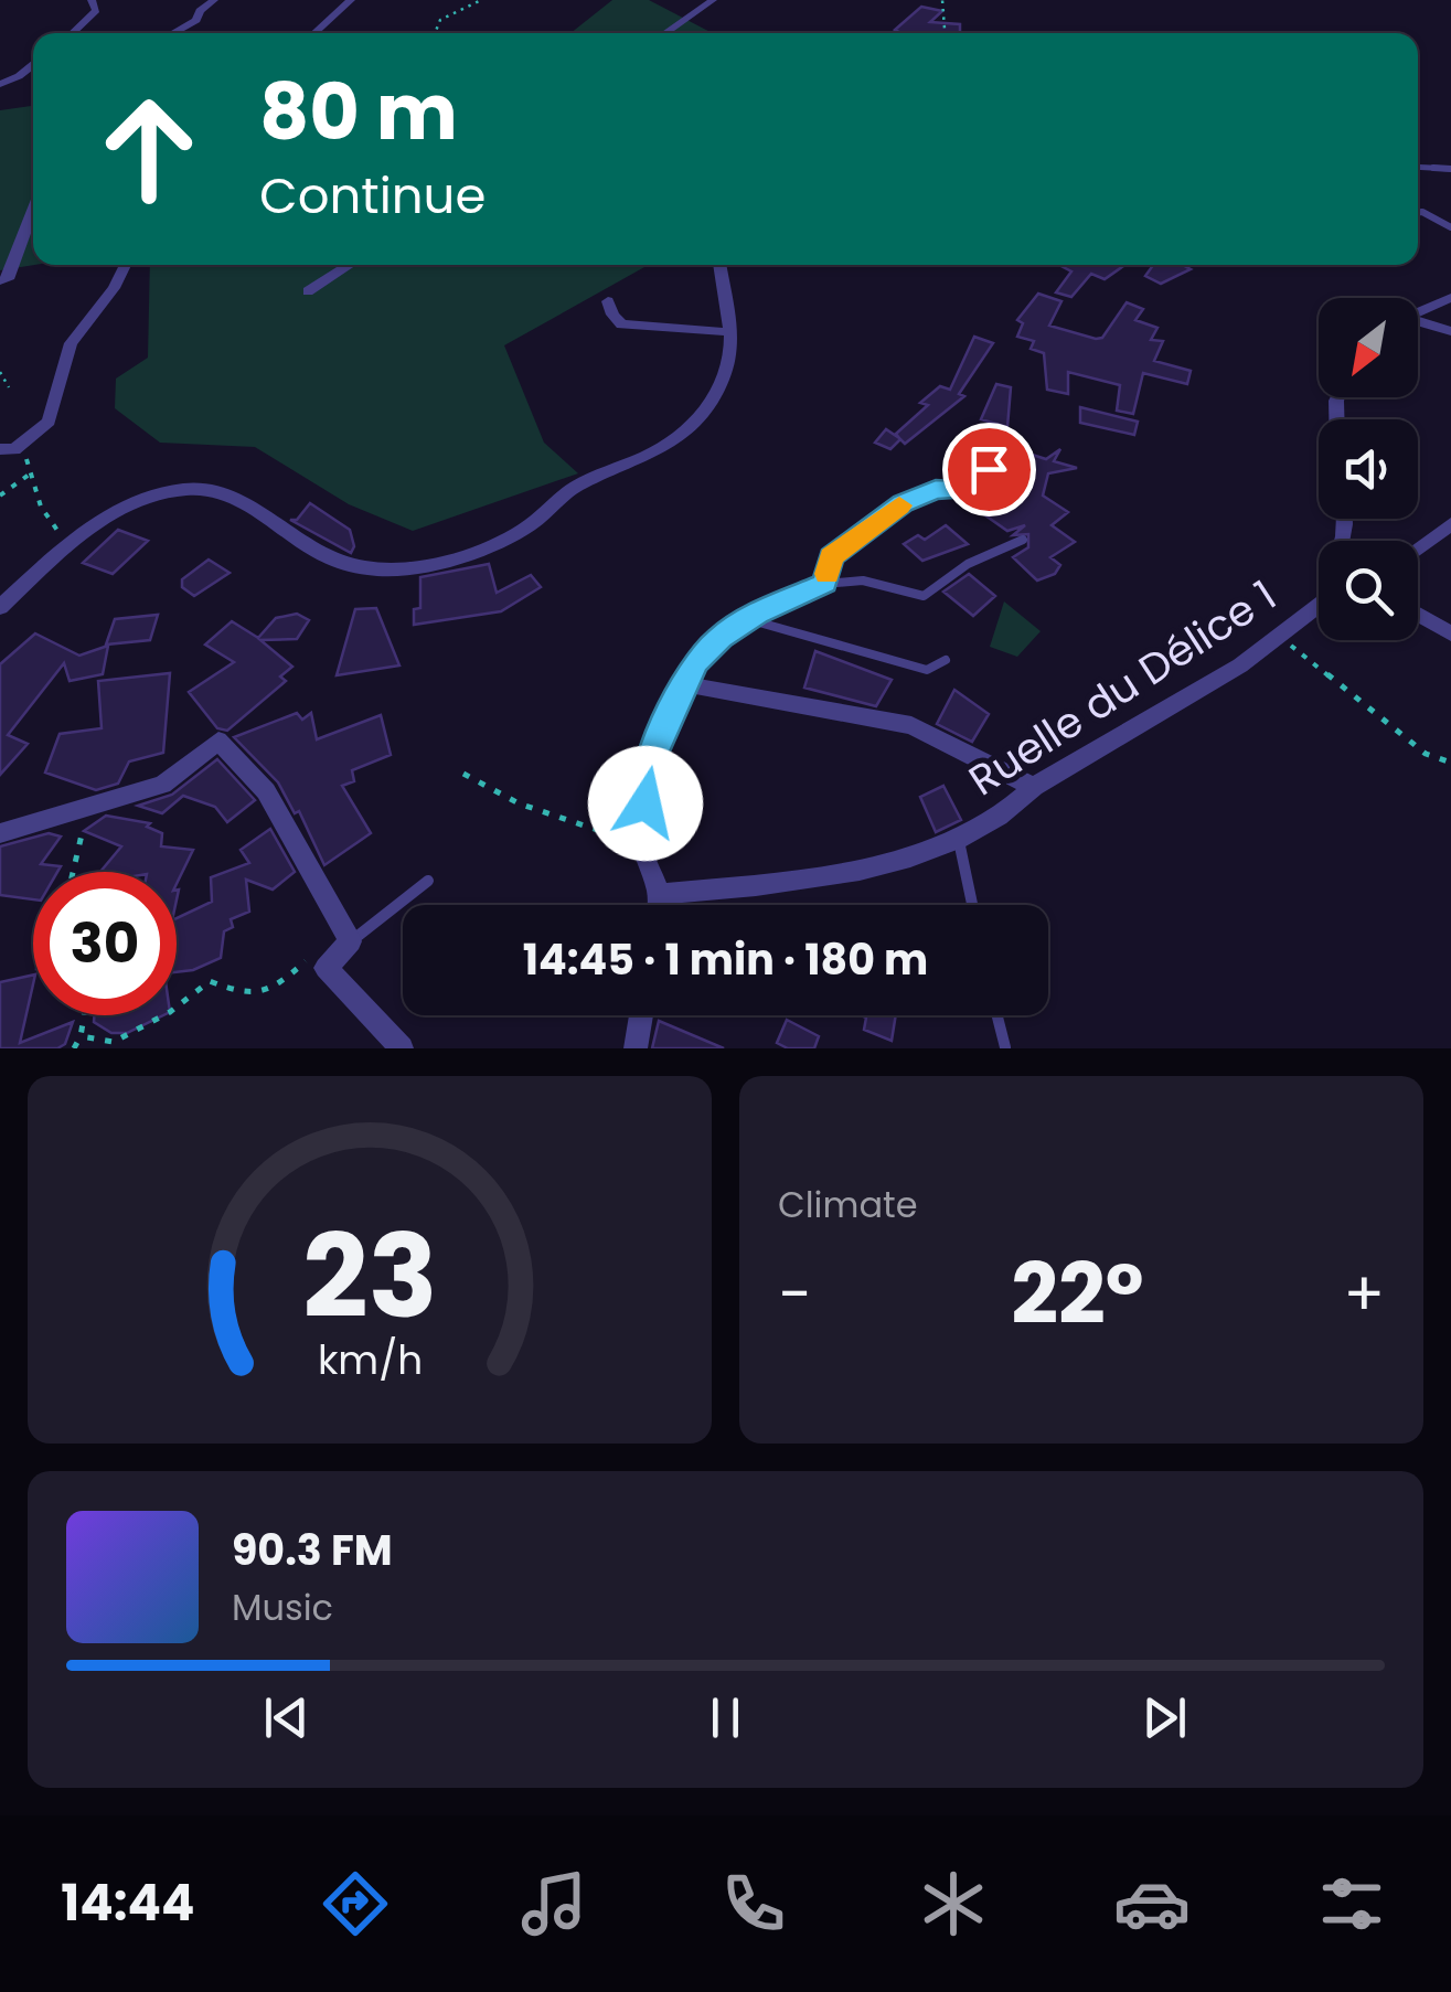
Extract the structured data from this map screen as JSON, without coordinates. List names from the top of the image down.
{
  "streets": {
    "street": ["Ruelle du Délice 1"]
  },
  "north": "bottom left",
  "page": {
    "turn": ["80 m", "Continue"],
    "limit": "30",
    "trip": "14:45 · 1 min · 180 m",
    "tile": "Climate",
    "heat": ["−", "22°", "+"],
    "song": ["90.3 FM", "Music"],
    "tabs": "14:44",
    "gauge": ["23", "km/h"]
  }
}
